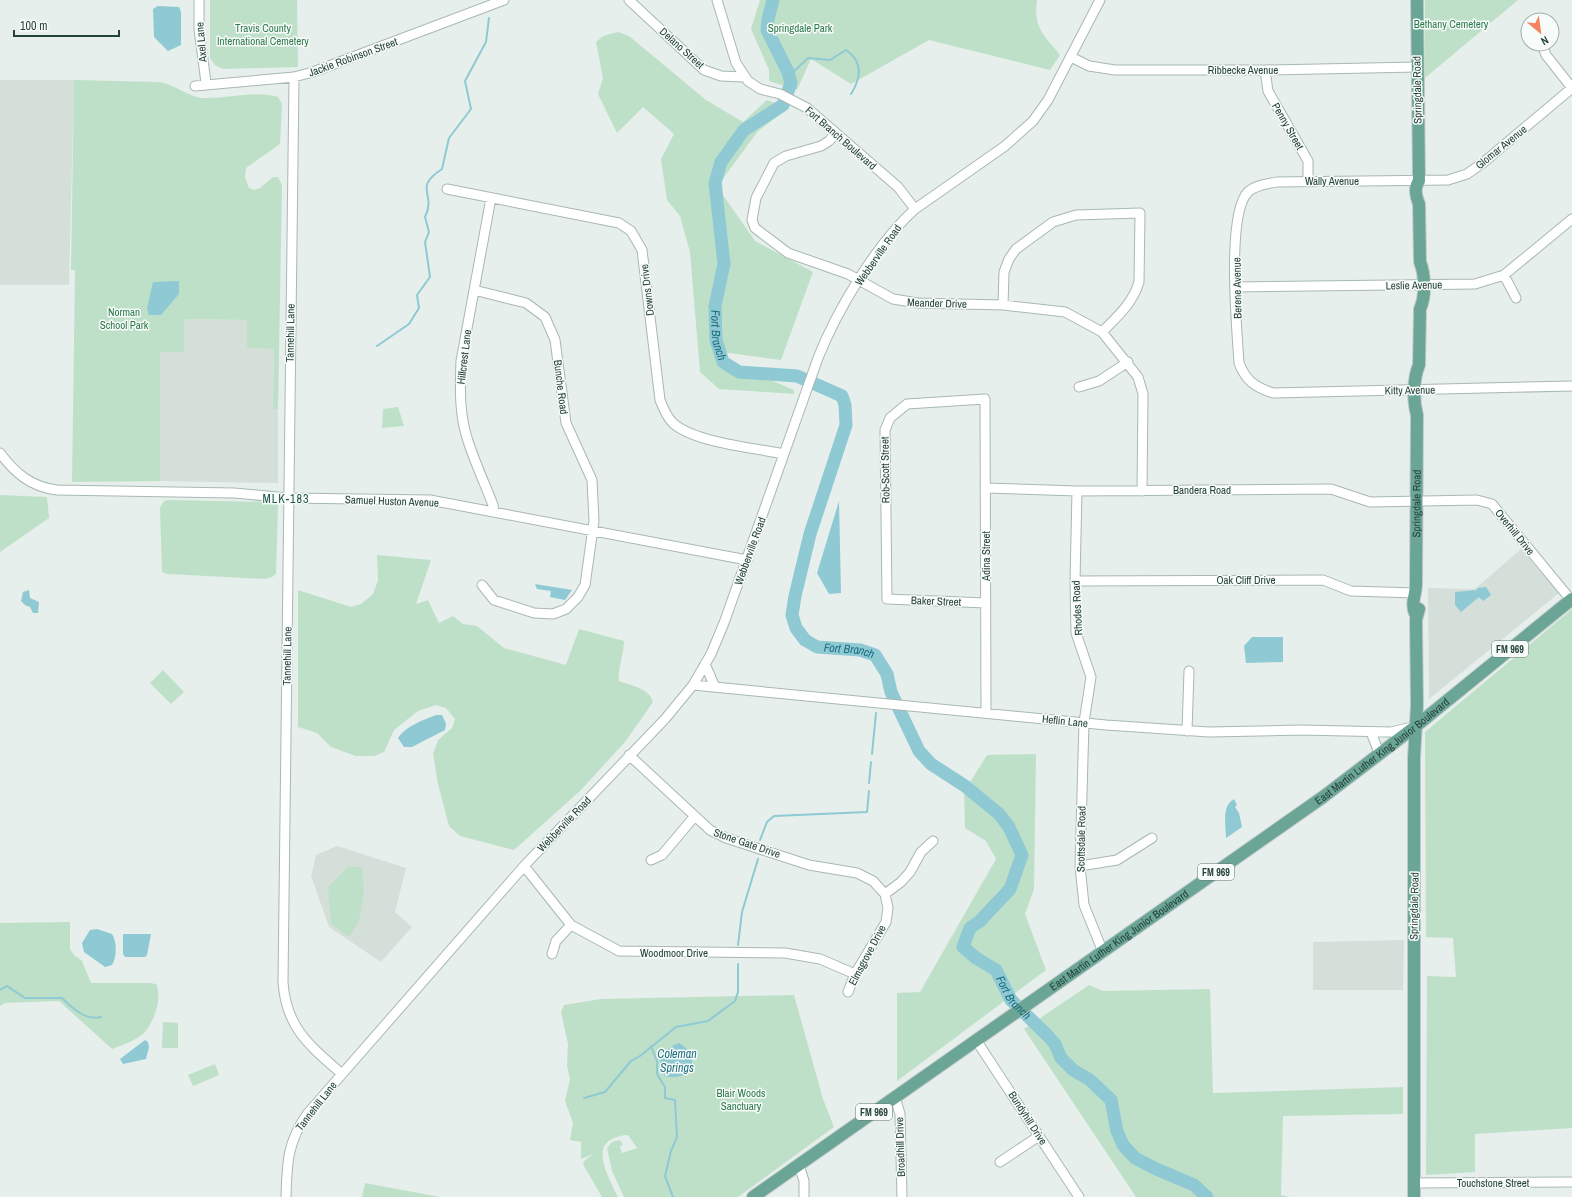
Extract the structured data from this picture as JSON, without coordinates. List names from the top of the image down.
{
  "streets": {
    "main road": ["Springdale Road", "FM 969", "East Martin Luther King Junior Boulevard"],
    "street": [
      "Axel Lane",
      "Delano Street",
      "Jackie Robinson Street",
      "Ribbecke Avenue",
      "Penny Street",
      "Fort Branch Boulevard",
      "Glomar Avenue",
      "Wally Avenue",
      "Webberville Road",
      "Leslie Avenue",
      "Berene Avenue",
      "Downs Drive",
      "Meander Drive",
      "Tannehill Lane",
      "Hillcrest Lane",
      "Bunche Road",
      "Kitty Avenue",
      "Rob-Scott Street",
      "Bandera Road",
      "Samuel Huston Avenue",
      "Overhill Drive",
      "Adina Street",
      "Oak Cliff Drive",
      "Baker Street",
      "Rhodes Road",
      "Heflin Lane",
      "Scottsdale Road",
      "Stone Gate Drive",
      "Woodmoor Drive",
      "Elmsgrove Drive",
      "Bundyhill Drive",
      "Broadhill Drive",
      "Touchstone Street"
    ]
  },
  "crossings": [
    ["Axel Lane", "Jackie Robinson Street"],
    ["Delano Street", "Fort Branch Boulevard"],
    ["Jackie Robinson Street", "Tannehill Lane"],
    ["Ribbecke Avenue", "Springdale Road"],
    ["Ribbecke Avenue", "Penny Street"],
    ["Ribbecke Avenue", "Webberville Road"],
    ["Springdale Road", "Glomar Avenue"],
    ["Springdale Road", "Wally Avenue"],
    ["Springdale Road", "Leslie Avenue"],
    ["Springdale Road", "Kitty Avenue"],
    ["Springdale Road", "Bandera Road"],
    ["Springdale Road", "Overhill Drive"],
    ["Springdale Road", "Oak Cliff Drive"],
    ["Springdale Road", "Heflin Lane"],
    ["Springdale Road", "East Martin Luther King Junior Boulevard"],
    ["Springdale Road", "Touchstone Street"],
    ["Penny Street", "Wally Avenue"],
    ["Fort Branch Boulevard", "Webberville Road"],
    ["Fort Branch Boulevard", "Meander Drive"],
    ["Glomar Avenue", "Wally Avenue"],
    ["Wally Avenue", "Berene Avenue"],
    ["Webberville Road", "Downs Drive"],
    ["Webberville Road", "Meander Drive"],
    ["Webberville Road", "Tannehill Lane"],
    ["Webberville Road", "Samuel Huston Avenue"],
    ["Webberville Road", "Heflin Lane"],
    ["Webberville Road", "Stone Gate Drive"],
    ["Webberville Road", "Woodmoor Drive"],
    ["Leslie Avenue", "Berene Avenue"],
    ["Berene Avenue", "Kitty Avenue"],
    ["Downs Drive", "Hillcrest Lane"],
    ["Meander Drive", "Bandera Road"],
    ["Tannehill Lane", "Samuel Huston Avenue"],
    ["Hillcrest Lane", "Bunche Road"],
    ["Hillcrest Lane", "Samuel Huston Avenue"],
    ["Bunche Road", "Samuel Huston Avenue"],
    ["Rob-Scott Street", "Adina Street"],
    ["Rob-Scott Street", "Baker Street"],
    ["Bandera Road", "Overhill Drive"],
    ["Bandera Road", "Adina Street"],
    ["Bandera Road", "Rhodes Road"],
    ["Overhill Drive", "East Martin Luther King Junior Boulevard"],
    ["Adina Street", "Baker Street"],
    ["Adina Street", "Heflin Lane"],
    ["Oak Cliff Drive", "Rhodes Road"],
    ["Rhodes Road", "Heflin Lane"],
    ["Rhodes Road", "Scottsdale Road"],
    ["Heflin Lane", "East Martin Luther King Junior Boulevard"],
    ["Heflin Lane", "Scottsdale Road"],
    ["East Martin Luther King Junior Boulevard", "Scottsdale Road"],
    ["East Martin Luther King Junior Boulevard", "Bundyhill Drive"],
    ["East Martin Luther King Junior Boulevard", "Broadhill Drive"],
    ["Stone Gate Drive", "Elmsgrove Drive"],
    ["Woodmoor Drive", "Elmsgrove Drive"]
  ],
  "districts": ["MLK-183"],
  "water": ["Fort Branch", "Coleman Springs"],
  "parks": [
    "Bethany Cemetery",
    "Travis County International Cemetery",
    "Springdale Park",
    "Norman School Park",
    "Blair Woods Sanctuary"
  ],
  "scale_bar": "100 m",
  "north": "bottom right"
}
